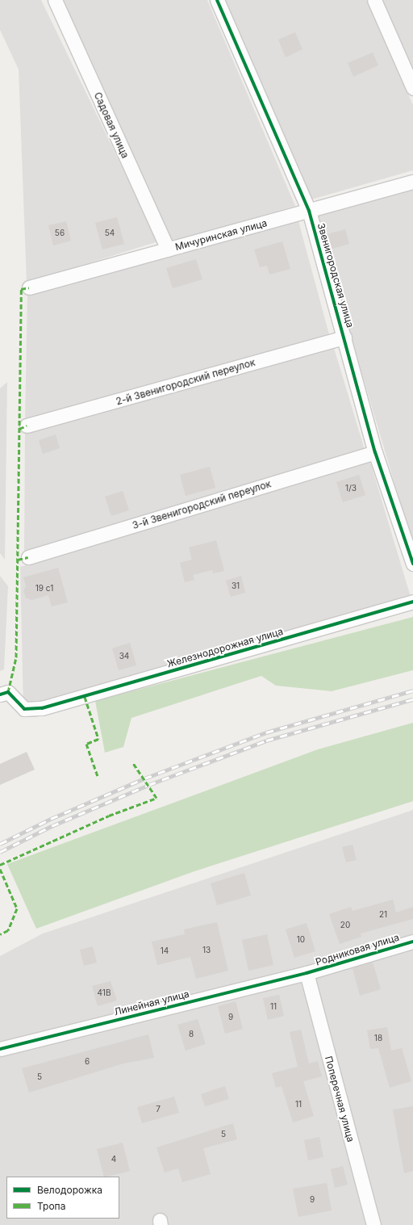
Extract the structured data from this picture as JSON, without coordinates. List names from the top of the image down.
{
  "streets": {
    "street": [
      "Садовая улица",
      "Мичуринская улица",
      "Звенигородская улица",
      "2-й Звенигородский переулок",
      "3-й Звенигородский переулок",
      "Железнодорожная улица",
      "Родниковая улица",
      "Линейная улица",
      "Поперечная улица"
    ]
  },
  "crossings": [
    ["Садовая улица", "Мичуринская улица"],
    ["Мичуринская улица", "Звенигородская улица"],
    ["Звенигородская улица", "2-й Звенигородский переулок"],
    ["Звенигородская улица", "3-й Звенигородский переулок"],
    ["Родниковая улица", "Линейная улица"],
    ["Родниковая улица", "Поперечная улица"],
    ["Линейная улица", "Поперечная улица"]
  ],
  "house_numbers": [
    "56",
    "54",
    "1/3",
    "31",
    "19 с1",
    "34",
    "21",
    "20",
    "10",
    "13",
    "14",
    "41В",
    "11",
    "9",
    "8",
    "18",
    "6",
    "5",
    "11",
    "7",
    "5",
    "4",
    "9"
  ],
  "legend": ["Велодорожка", "Тропа"]
}
